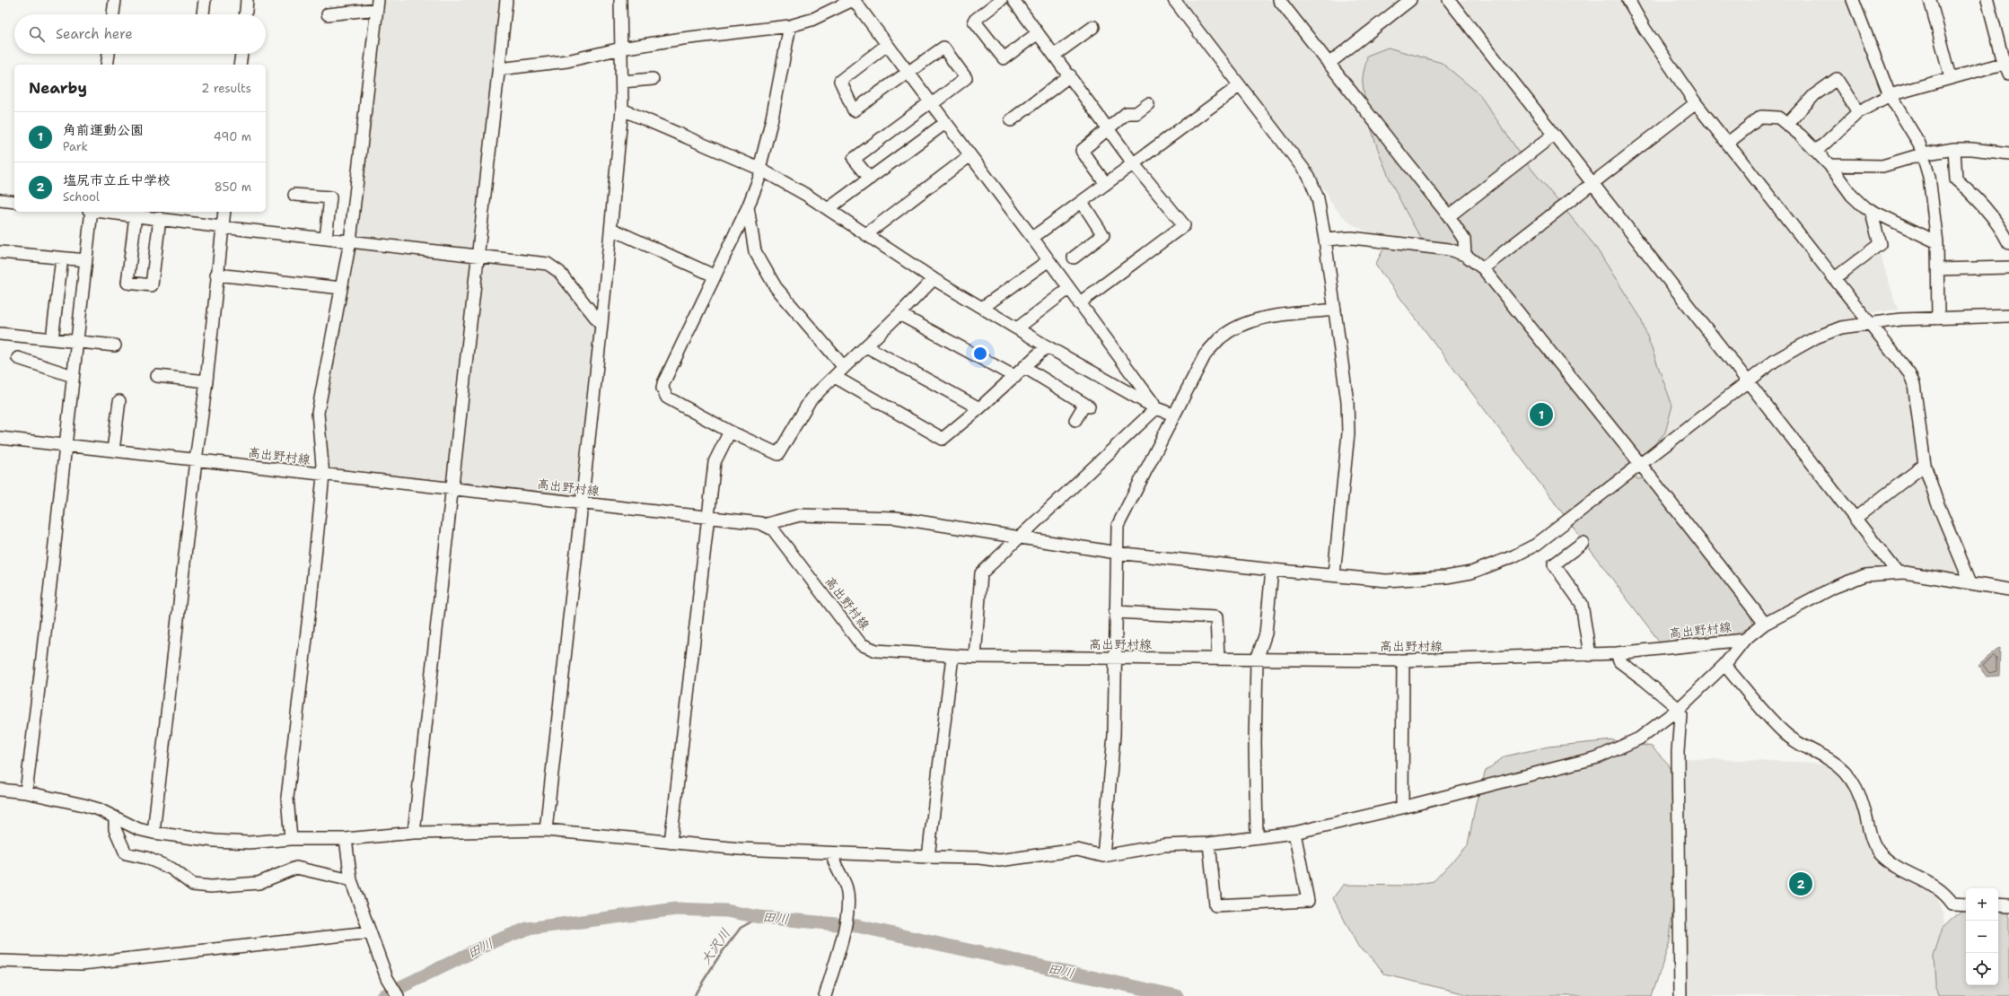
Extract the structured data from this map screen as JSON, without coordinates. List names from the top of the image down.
{
  "streets": {
    "street": ["高出野村線"]
  },
  "water": ["田川", "大沢川"],
  "page": {
    "search": "Search here",
    "heading": ["Nearby", "2 results"],
    "list": [
      {
        "mark": "1",
        "name": "角前運動公園",
        "note": "Park",
        "value": "490 m"
      },
      {
        "mark": "2",
        "name": "塩尻市立丘中学校",
        "note": "School",
        "value": "850 m"
      }
    ],
    "pins": ["1", "2"],
    "map_buttons": ["+", "−"]
  }
}
